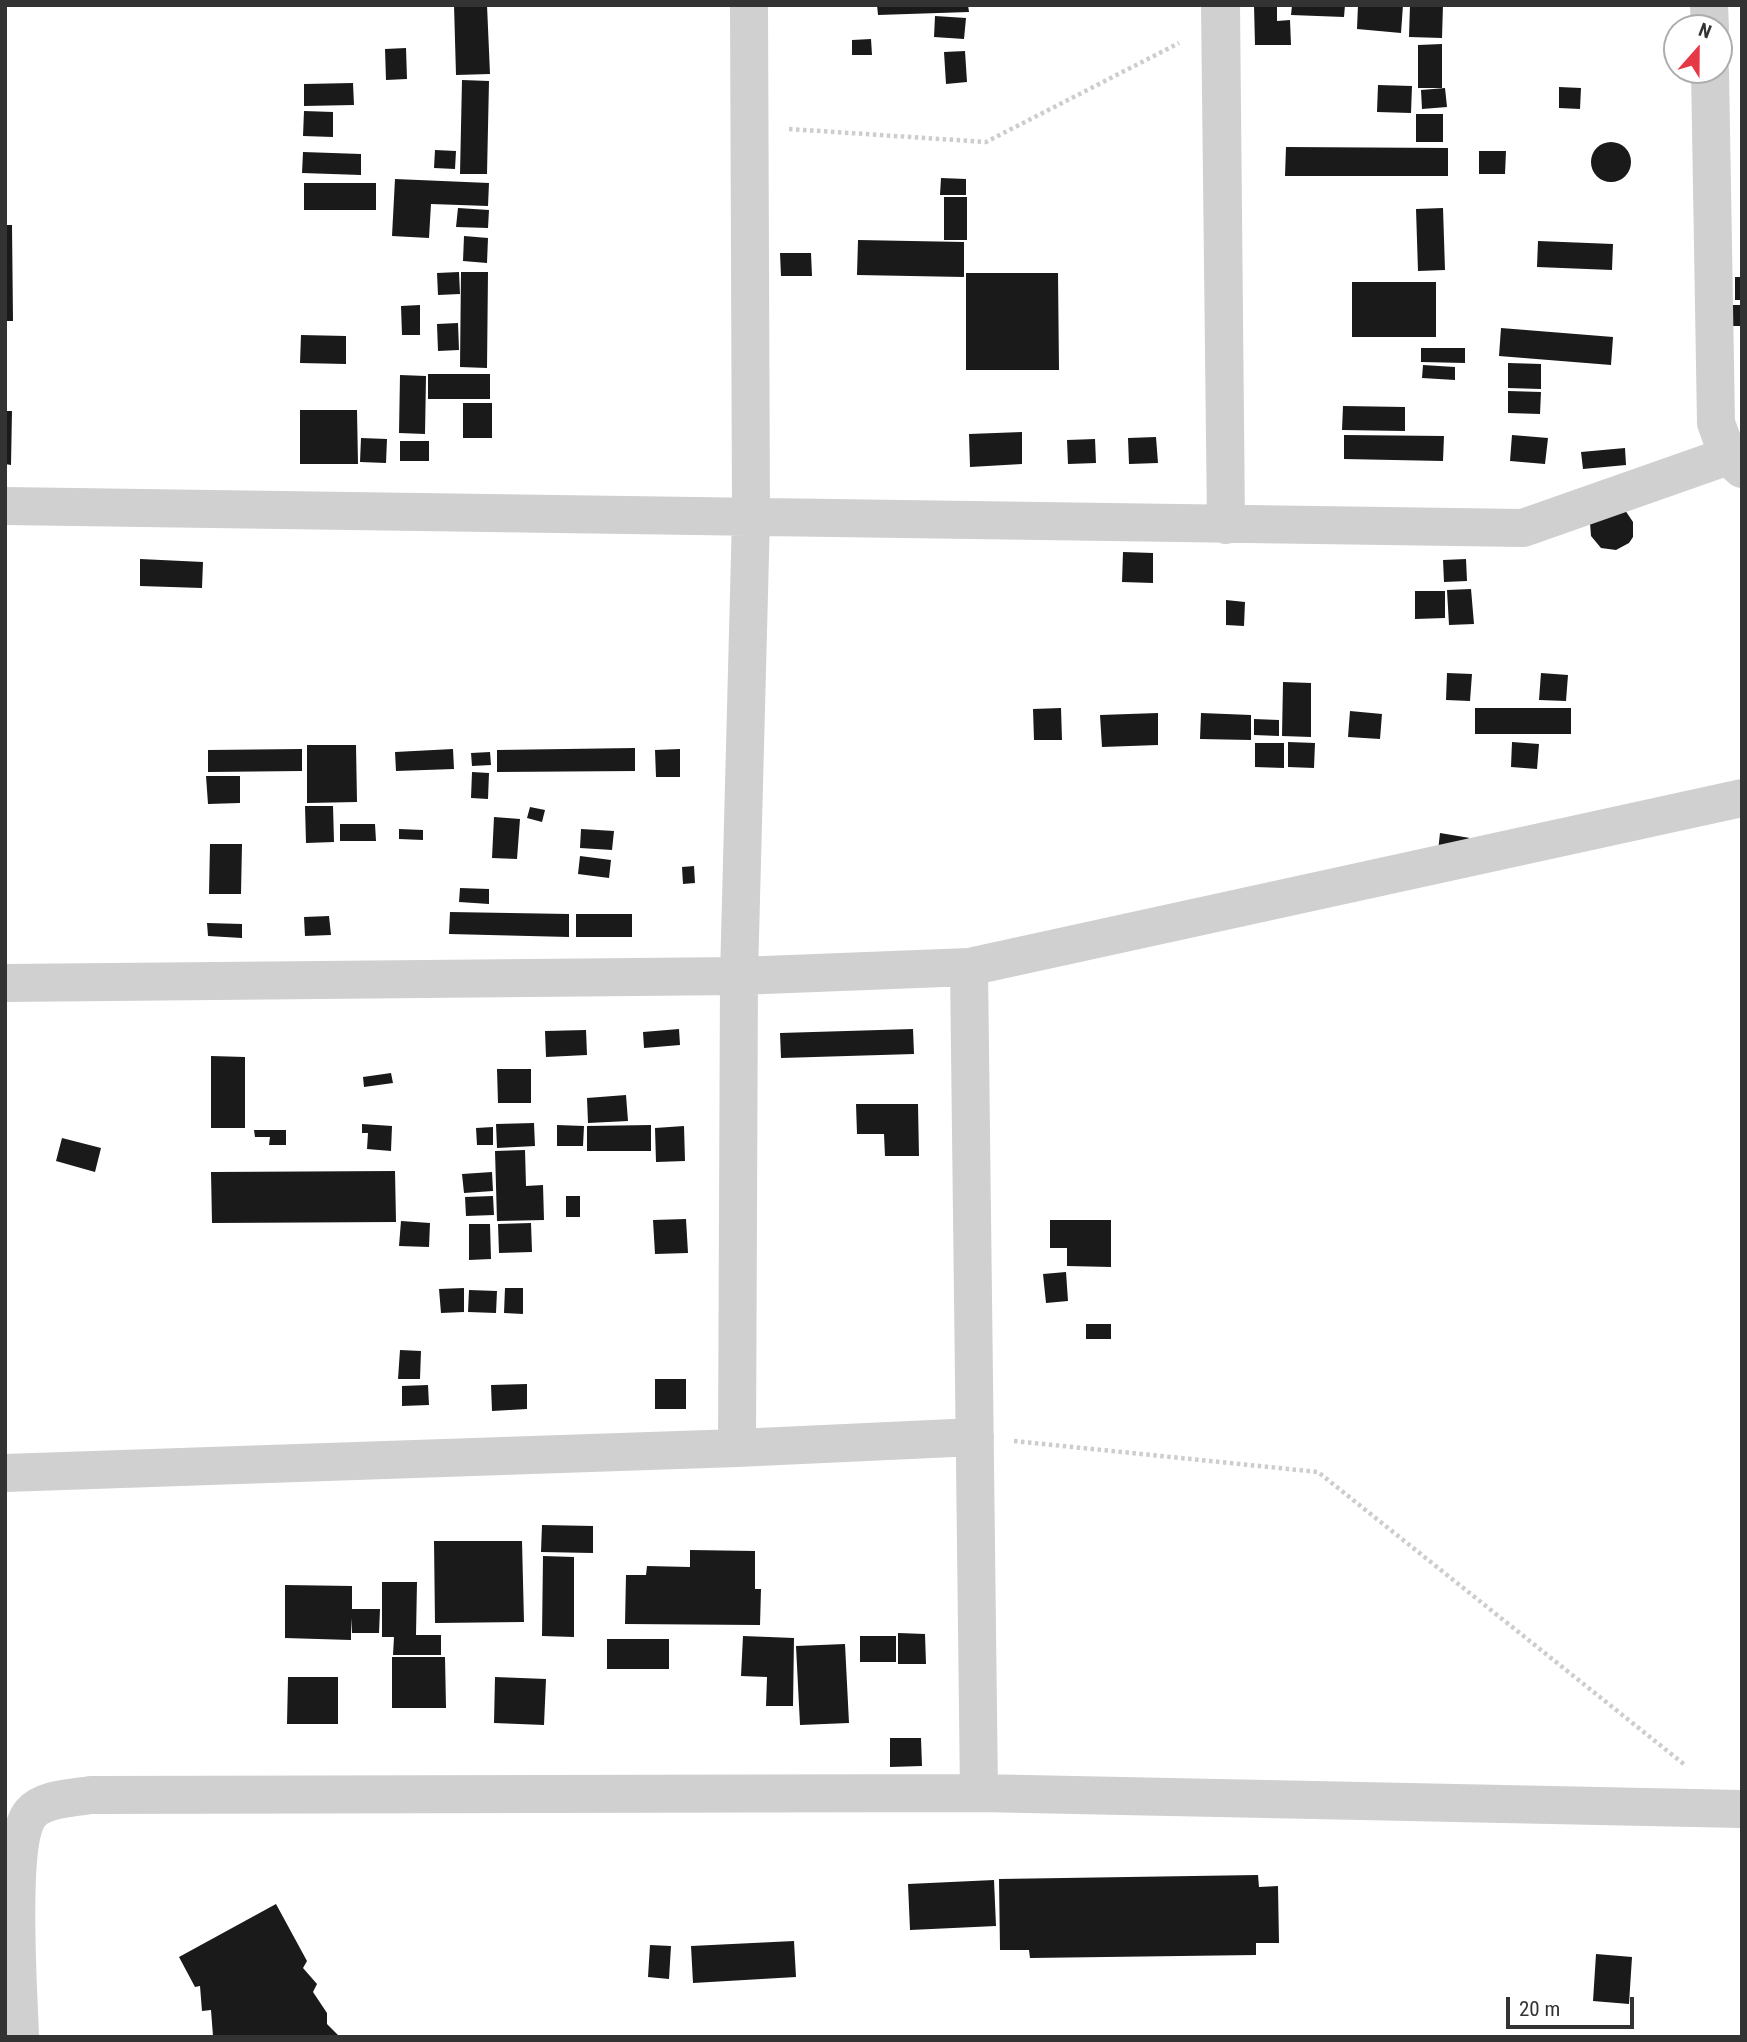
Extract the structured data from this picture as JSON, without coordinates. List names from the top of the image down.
{
  "scale_bar": "20 m",
  "north": "top"
}
